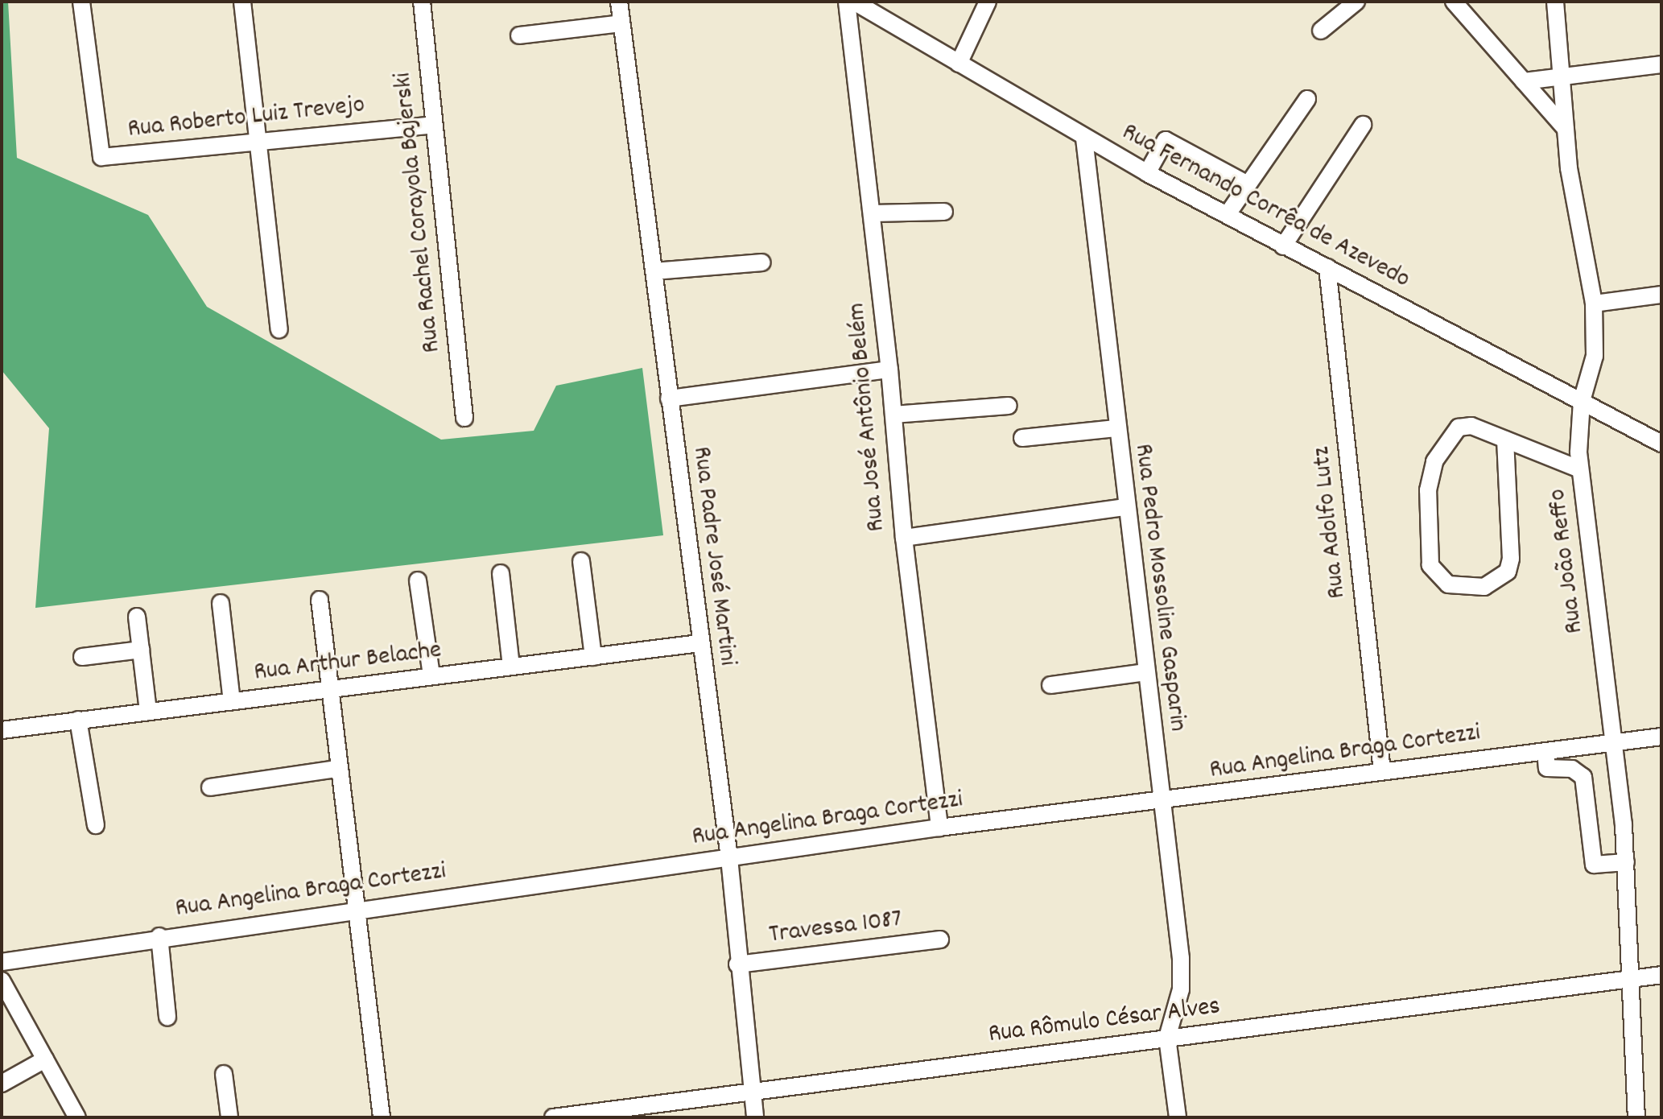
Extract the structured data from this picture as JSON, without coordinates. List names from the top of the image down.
{
  "streets": {
    "street": [
      "Rua Roberto Luiz Trevejo",
      "Rua Fernando Corrêa de Azevedo",
      "Rua Rachel Corayola Bajerski",
      "Rua José Antônio Belém",
      "Rua Adolfo Lutz",
      "Rua Padre José Martini",
      "Rua João Reffo",
      "Rua Pedro Mossoline Gasparin",
      "Rua Arthur Belache",
      "Rua Angelina Braga Cortezzi",
      "Travessa 1087",
      "Rua Rômulo César Alves"
    ]
  },
  "crossings": [
    ["Rua Roberto Luiz Trevejo", "Rua Rachel Corayola Bajerski"],
    ["Rua Fernando Corrêa de Azevedo", "Rua Adolfo Lutz"],
    ["Rua Fernando Corrêa de Azevedo", "Rua João Reffo"],
    ["Rua Fernando Corrêa de Azevedo", "Rua Pedro Mossoline Gasparin"],
    ["Rua José Antônio Belém", "Rua Angelina Braga Cortezzi"],
    ["Rua Adolfo Lutz", "Rua Angelina Braga Cortezzi"],
    ["Rua Padre José Martini", "Rua Arthur Belache"],
    ["Rua Padre José Martini", "Rua Angelina Braga Cortezzi"],
    ["Rua Padre José Martini", "Travessa 1087"],
    ["Rua Padre José Martini", "Rua Rômulo César Alves"],
    ["Rua João Reffo", "Rua Angelina Braga Cortezzi"],
    ["Rua João Reffo", "Rua Rômulo César Alves"],
    ["Rua Pedro Mossoline Gasparin", "Rua Angelina Braga Cortezzi"],
    ["Rua Pedro Mossoline Gasparin", "Rua Rômulo César Alves"]
  ]
}
